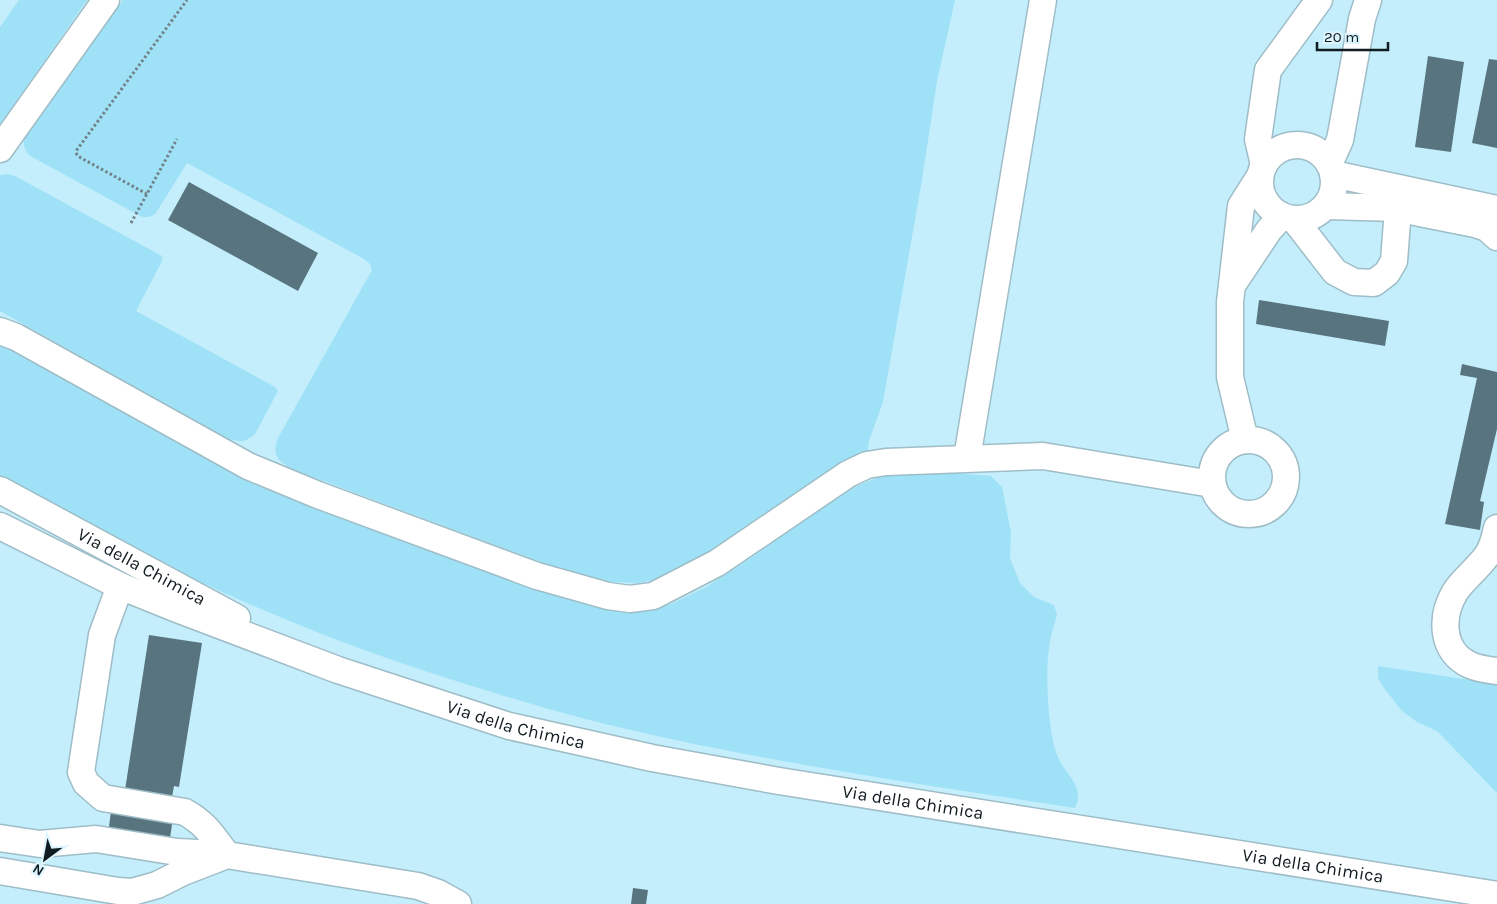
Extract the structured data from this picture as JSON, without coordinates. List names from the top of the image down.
{
  "streets": {
    "lane": ["Via della Chimica"]
  },
  "scale_bar": "20 m",
  "north": "bottom left"
}
